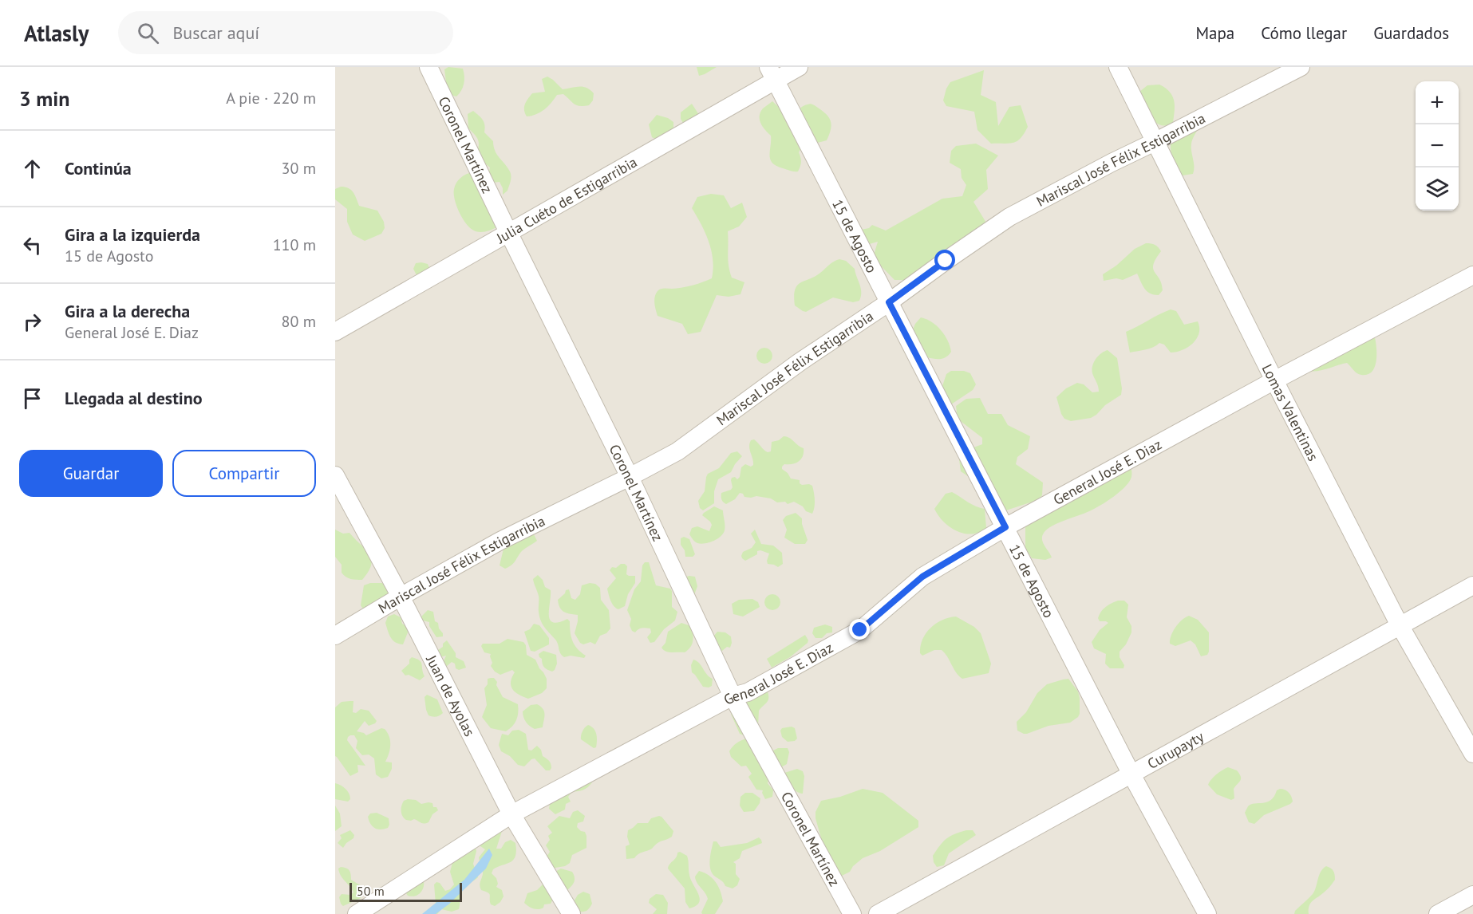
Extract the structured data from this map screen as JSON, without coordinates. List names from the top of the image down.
{
  "streets": {
    "street": [
      "Coronel Martínez",
      "Mariscal José Félix Estigarribia",
      "Julia Cuéto de Estigarribia",
      "15 de Agosto",
      "Lomas Valentinas",
      "General José E. Diaz",
      "Juan de Ayolas",
      "Curupayty"
    ]
  },
  "crossings": [
    ["Coronel Martínez", "Mariscal José Félix Estigarribia"],
    ["Coronel Martínez", "Julia Cuéto de Estigarribia"],
    ["Coronel Martínez", "General José E. Diaz"],
    ["Mariscal José Félix Estigarribia", "15 de Agosto"],
    ["Mariscal José Félix Estigarribia", "Lomas Valentinas"],
    ["Mariscal José Félix Estigarribia", "Juan de Ayolas"],
    ["Julia Cuéto de Estigarribia", "15 de Agosto"],
    ["15 de Agosto", "General José E. Diaz"],
    ["15 de Agosto", "Curupayty"],
    ["Lomas Valentinas", "General José E. Diaz"],
    ["Lomas Valentinas", "Curupayty"],
    ["General José E. Diaz", "Juan de Ayolas"]
  ],
  "scale_bar": "50 m",
  "page": {
    "header": "Atlasly",
    "search": "Buscar aquí",
    "nav": ["Mapa", "Cómo llegar", "Guardados"],
    "heading": ["3 min", "A pie · 220 m"],
    "map_buttons": ["+", "−"],
    "list": [
      ["Continúa", "30 m"],
      ["Gira a la izquierda", "15 de Agosto", "110 m"],
      ["Gira a la derecha", "General José E. Diaz", "80 m"],
      "Llegada al destino"
    ],
    "buttons": ["Guardar", "Compartir"],
    "scale": "50 m"
  }
}
